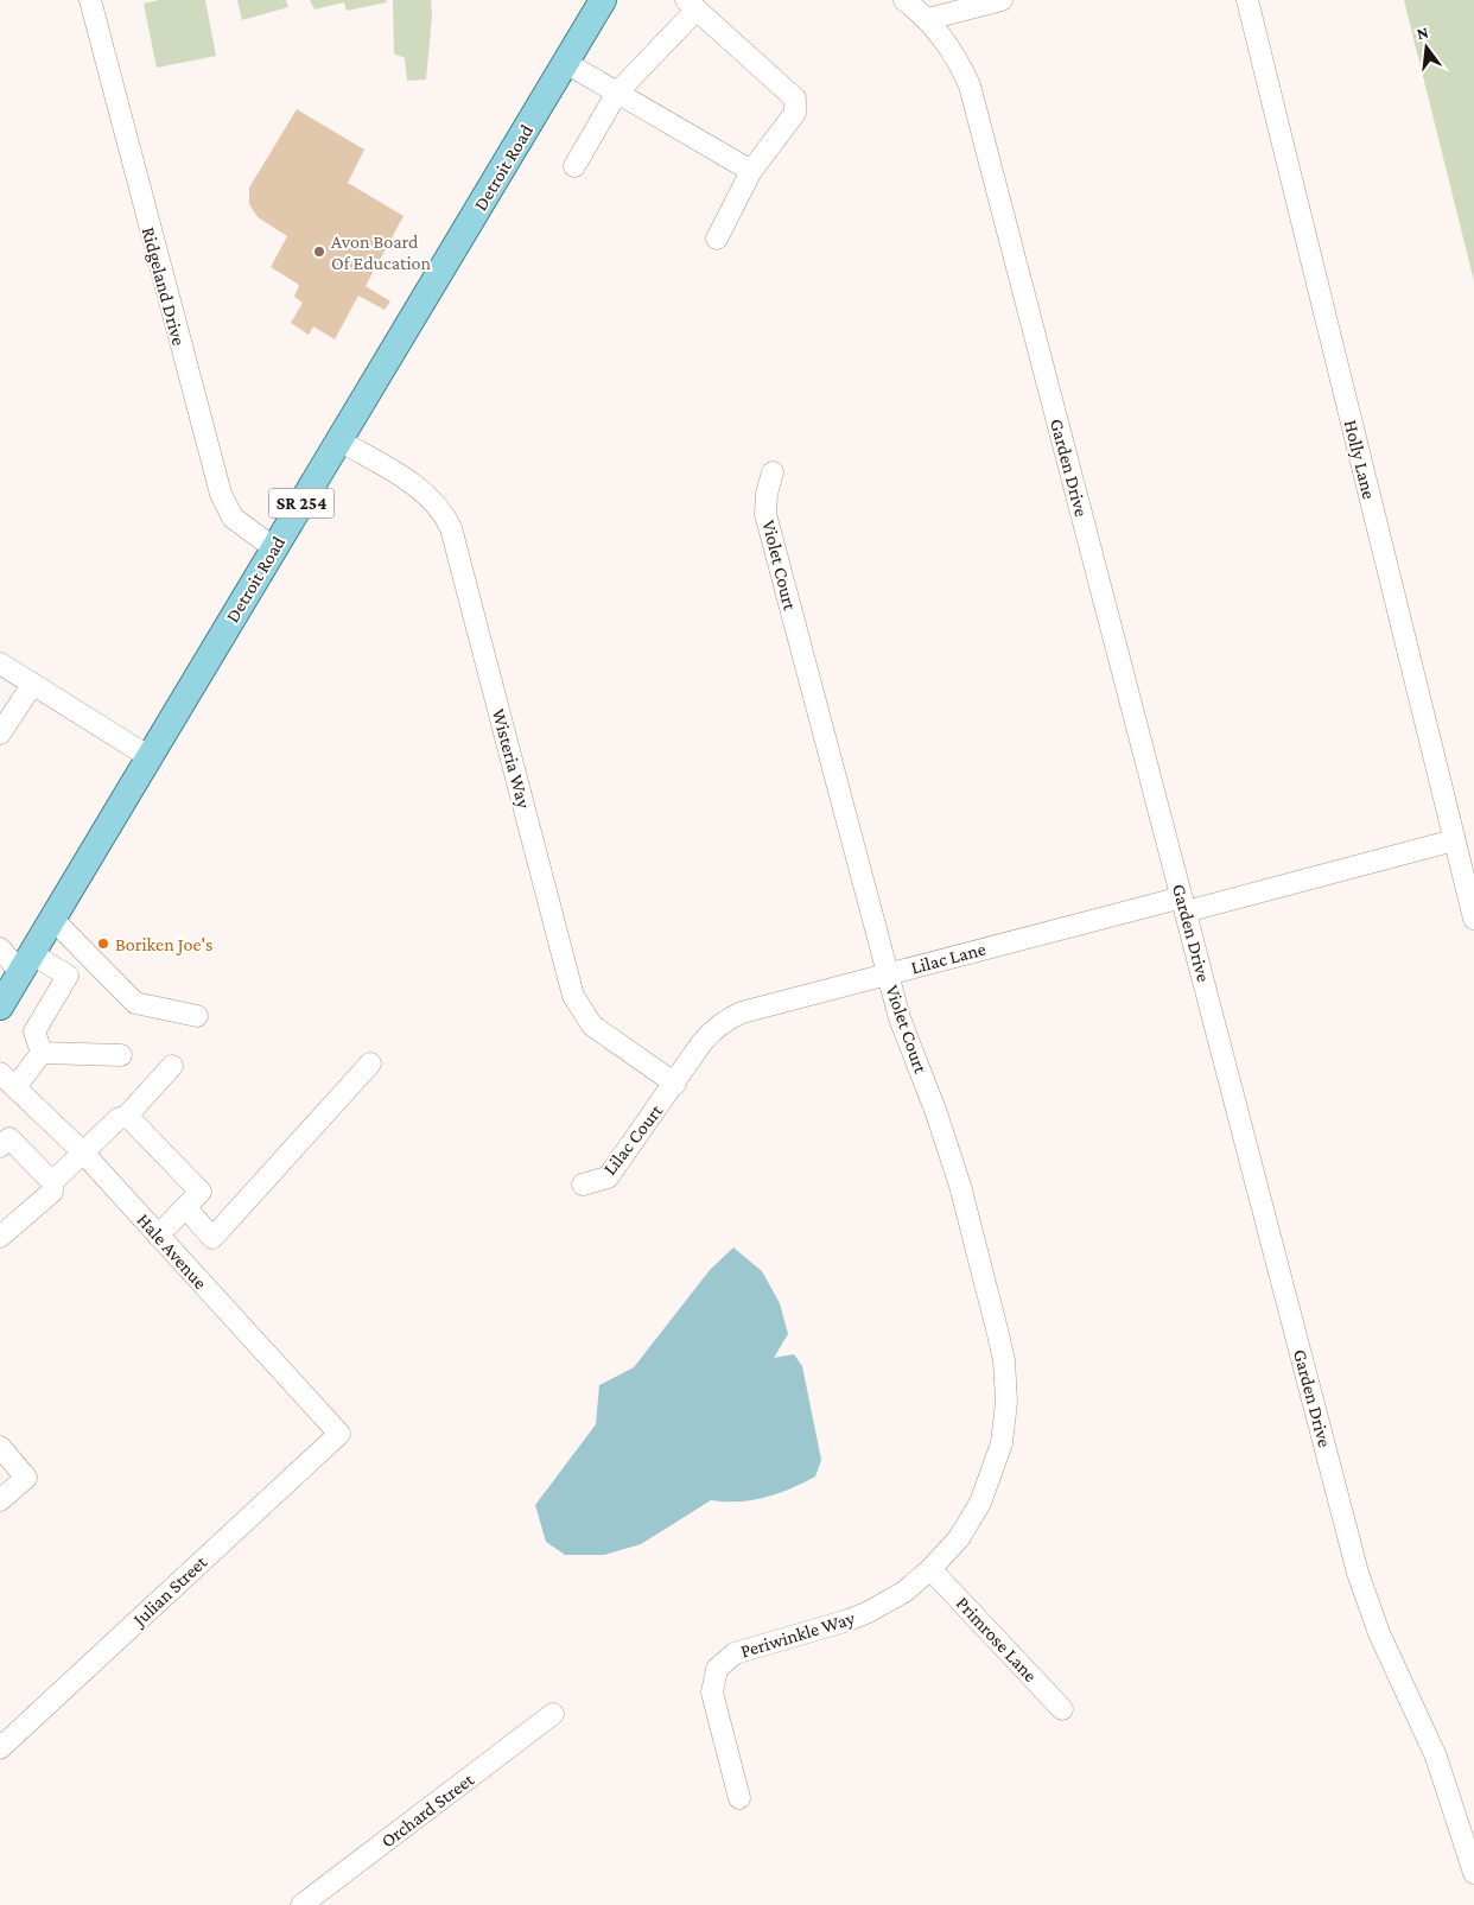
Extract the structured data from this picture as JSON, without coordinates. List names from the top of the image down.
{
  "streets": {
    "main road": ["Detroit Road", "SR 254"],
    "street": [
      "Ridgeland Drive",
      "Holly Lane",
      "Garden Drive",
      "Violet Court",
      "Wisteria Way",
      "Lilac Lane",
      "Lilac Court",
      "Hale Avenue",
      "Julian Street",
      "Periwinkle Way",
      "Primrose Lane",
      "Orchard Street"
    ]
  },
  "crossings": [
    ["Detroit Road", "Ridgeland Drive"],
    ["Detroit Road", "Wisteria Way"],
    ["Holly Lane", "Lilac Lane"],
    ["Garden Drive", "Lilac Lane"],
    ["Violet Court", "Lilac Lane"],
    ["Violet Court", "Periwinkle Way"],
    ["Violet Court", "Primrose Lane"],
    ["Wisteria Way", "Lilac Lane"],
    ["Wisteria Way", "Lilac Court"],
    ["Lilac Lane", "Lilac Court"],
    ["Hale Avenue", "Julian Street"],
    ["Periwinkle Way", "Primrose Lane"]
  ],
  "places": ["Avon Board Of Education", "Boriken Joe's"],
  "north": "top"
}
